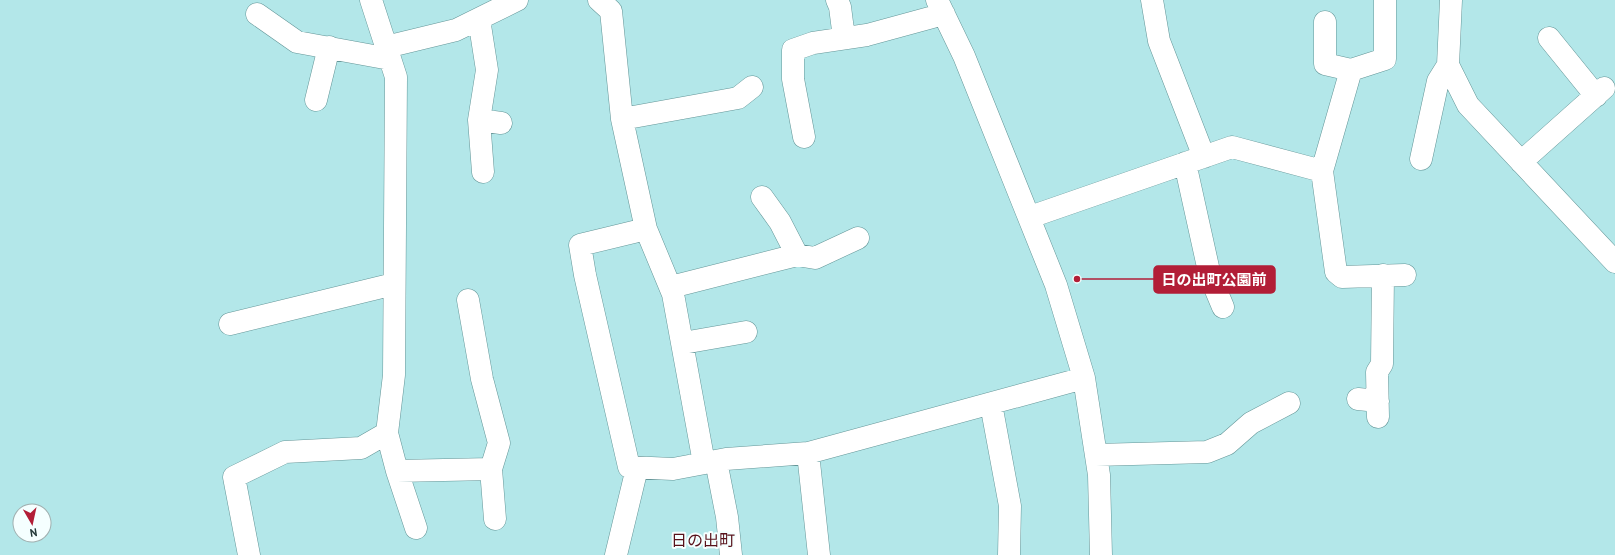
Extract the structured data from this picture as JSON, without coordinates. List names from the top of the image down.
{
  "districts": ["日の出町"],
  "places": ["日の出町公園前"],
  "north": "bottom"
}
